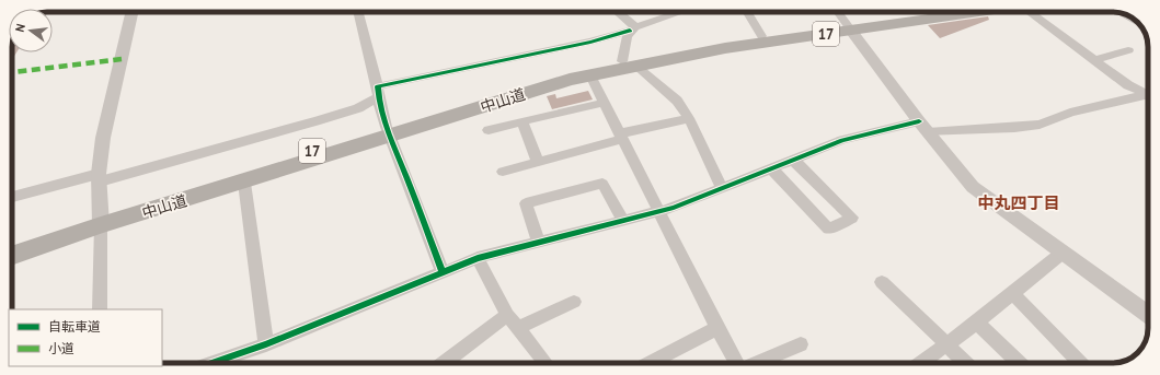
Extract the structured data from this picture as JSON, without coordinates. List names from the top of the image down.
{
  "streets": {
    "highway": ["17", "中山道"]
  },
  "districts": ["中丸四丁目"],
  "legend": ["自転車道", "小道"],
  "north": "left"
}
